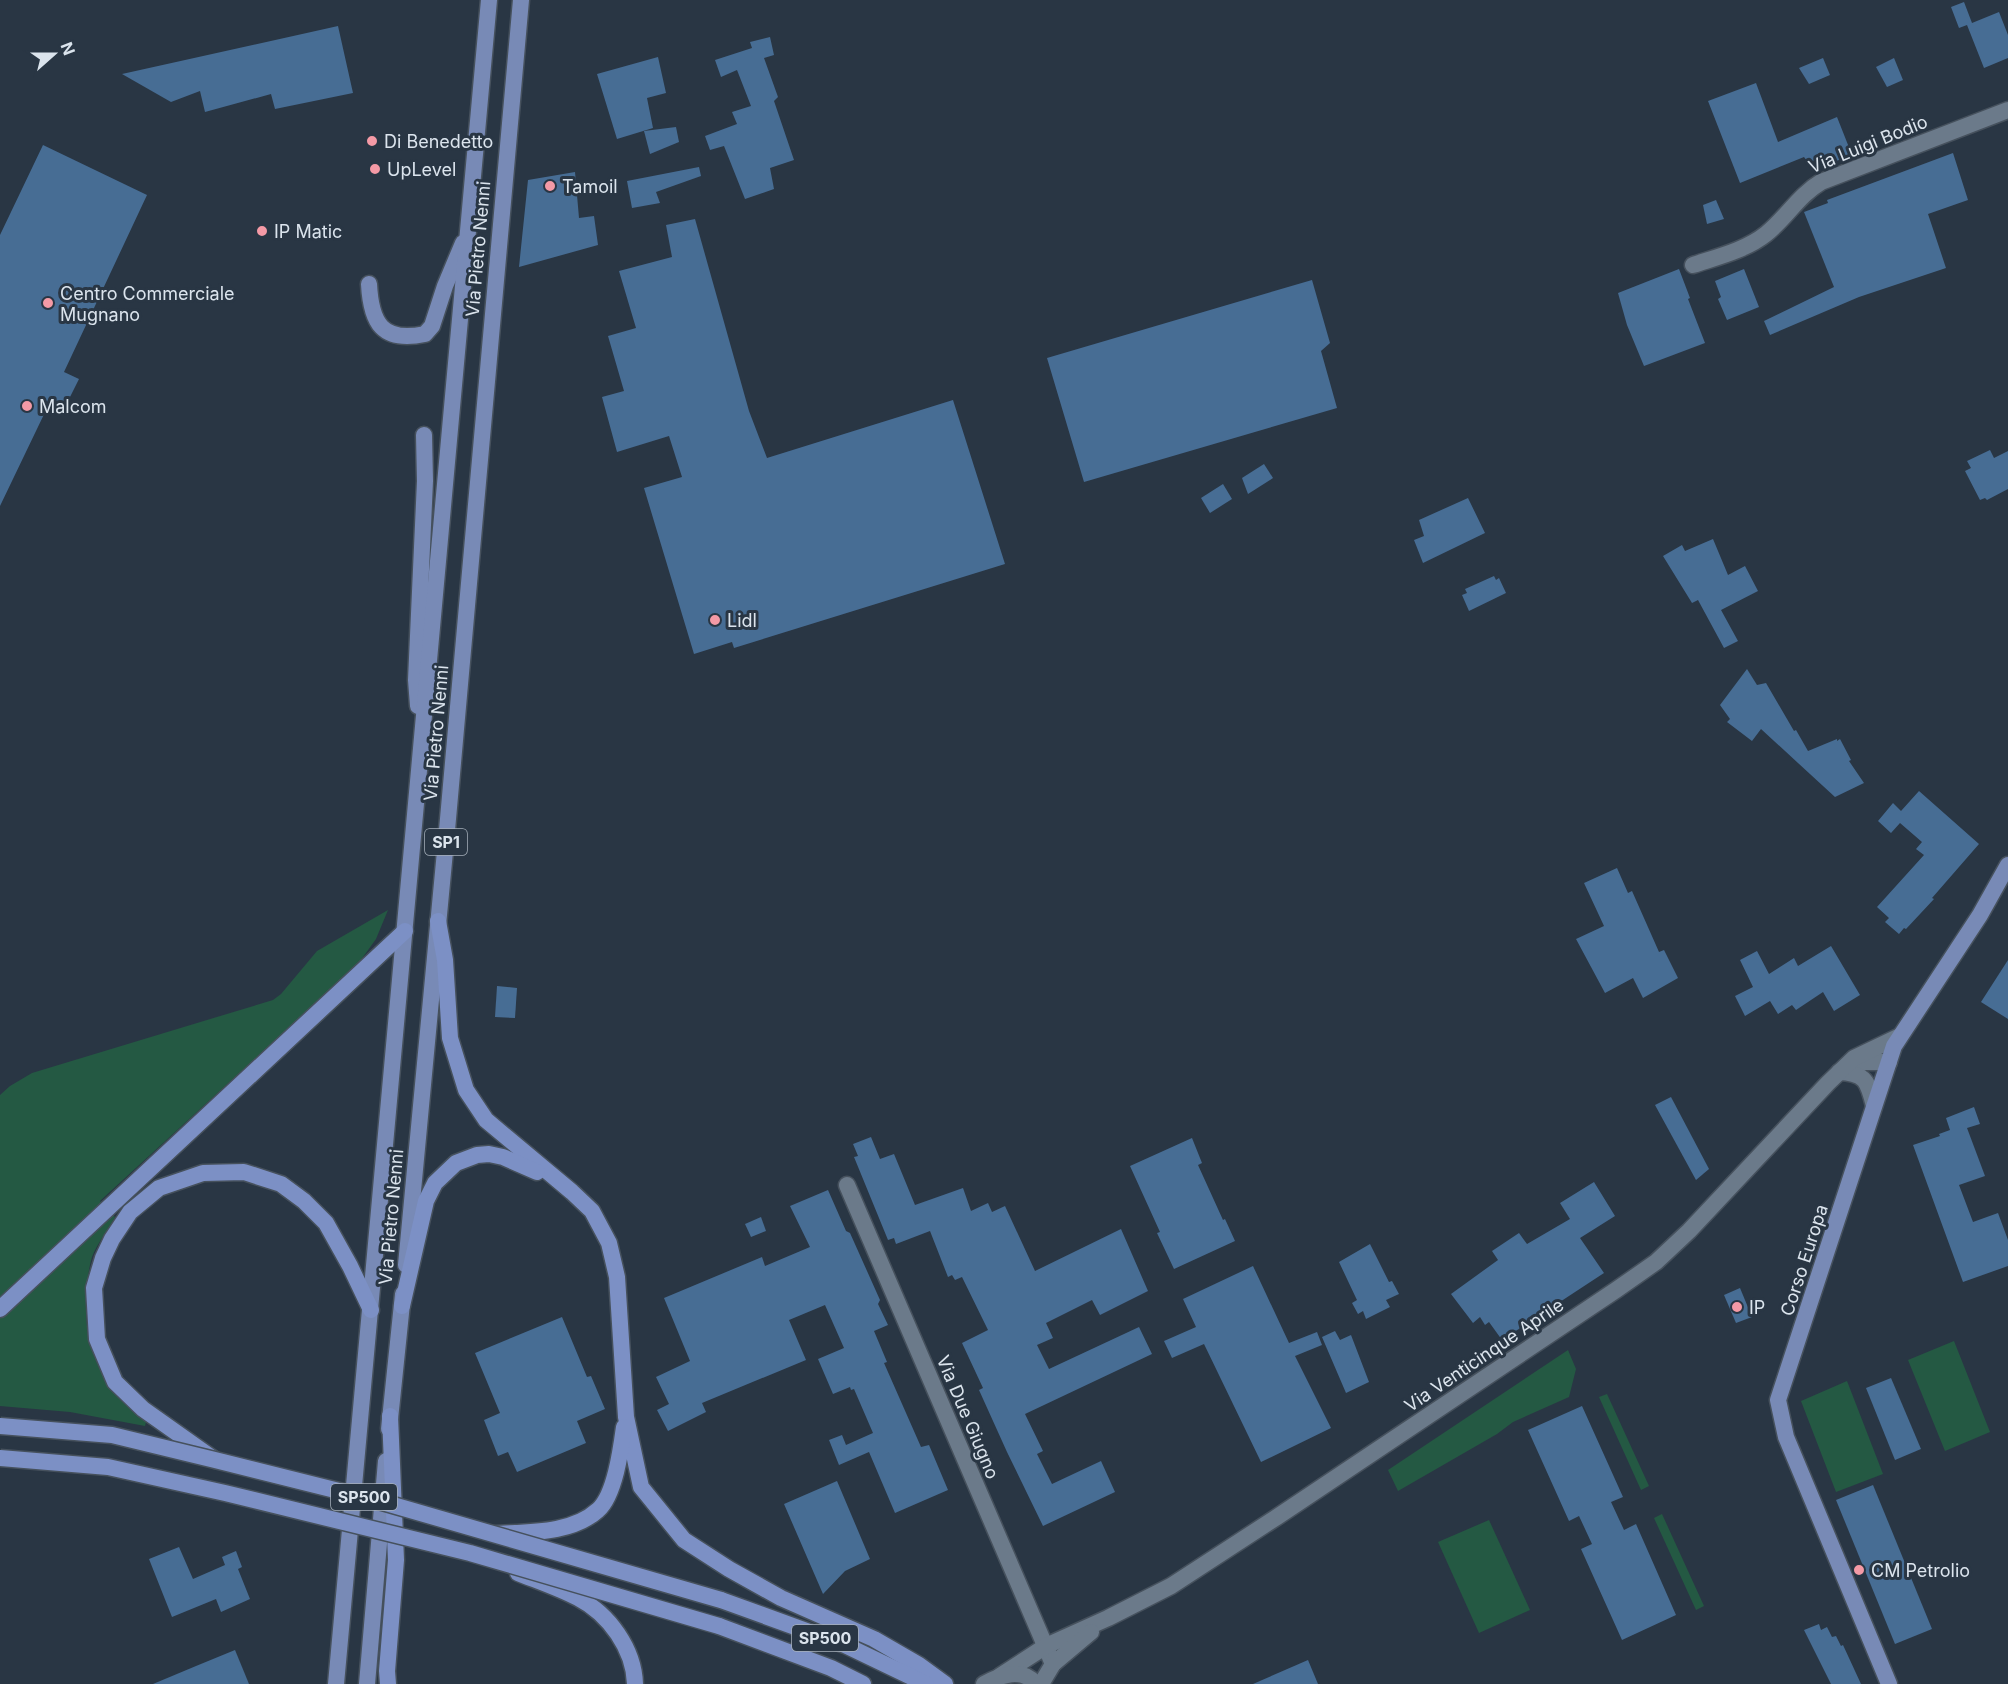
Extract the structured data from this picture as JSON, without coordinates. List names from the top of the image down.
{
  "streets": {
    "highway": ["SP500"],
    "main road": ["Via Pietro Nenni", "SP1", "Corso Europa"],
    "street": ["Via Luigi Bodio", "Via Venticinque Aprile", "Via Due Giugno"]
  },
  "crossings": [
    ["Corso Europa", "Via Venticinque Aprile"],
    ["Via Venticinque Aprile", "Via Due Giugno"]
  ],
  "places": [
    "Di Benedetto",
    "UpLevel",
    "Tamoil",
    "IP Matic",
    "Centro Commerciale Mugnano",
    "Malcom",
    "Lidl",
    "IP",
    "CM Petrolio"
  ],
  "north": "right"
}
